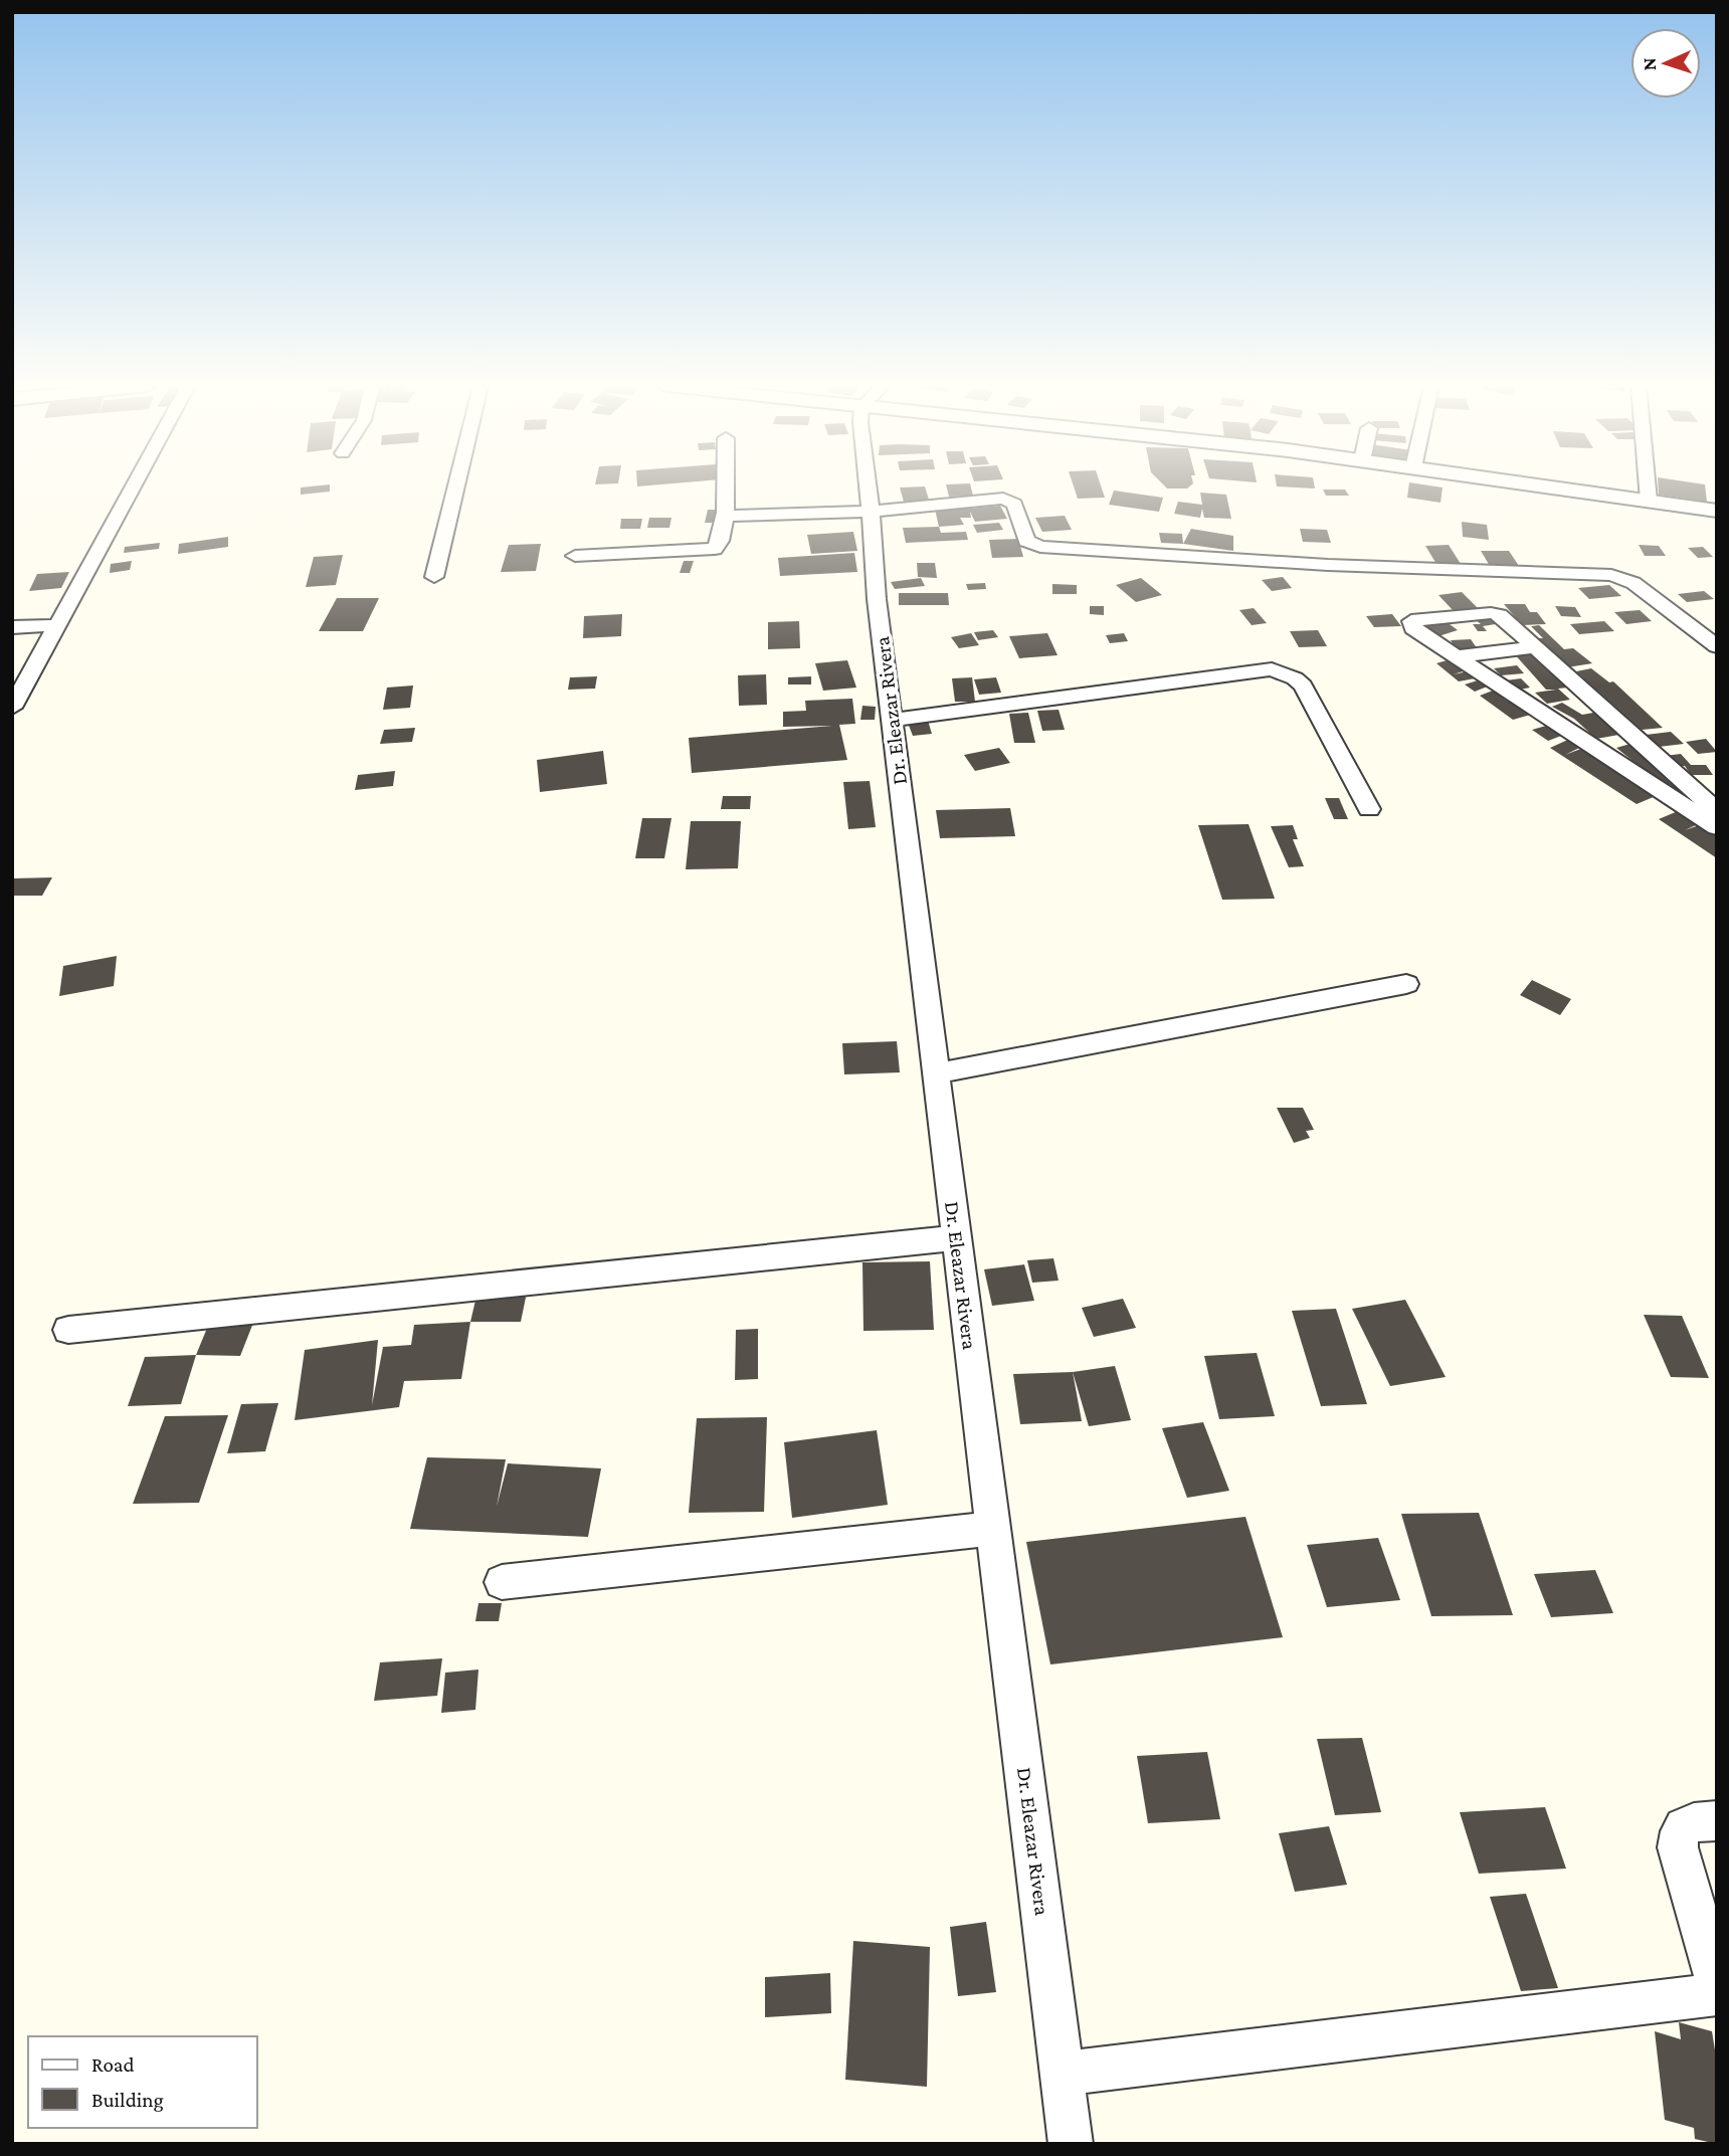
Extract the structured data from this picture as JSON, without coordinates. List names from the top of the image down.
{
  "streets": {
    "street": ["Dr. Eleazar Rivera"]
  },
  "legend": ["Road", "Building"],
  "north": "left"
}
